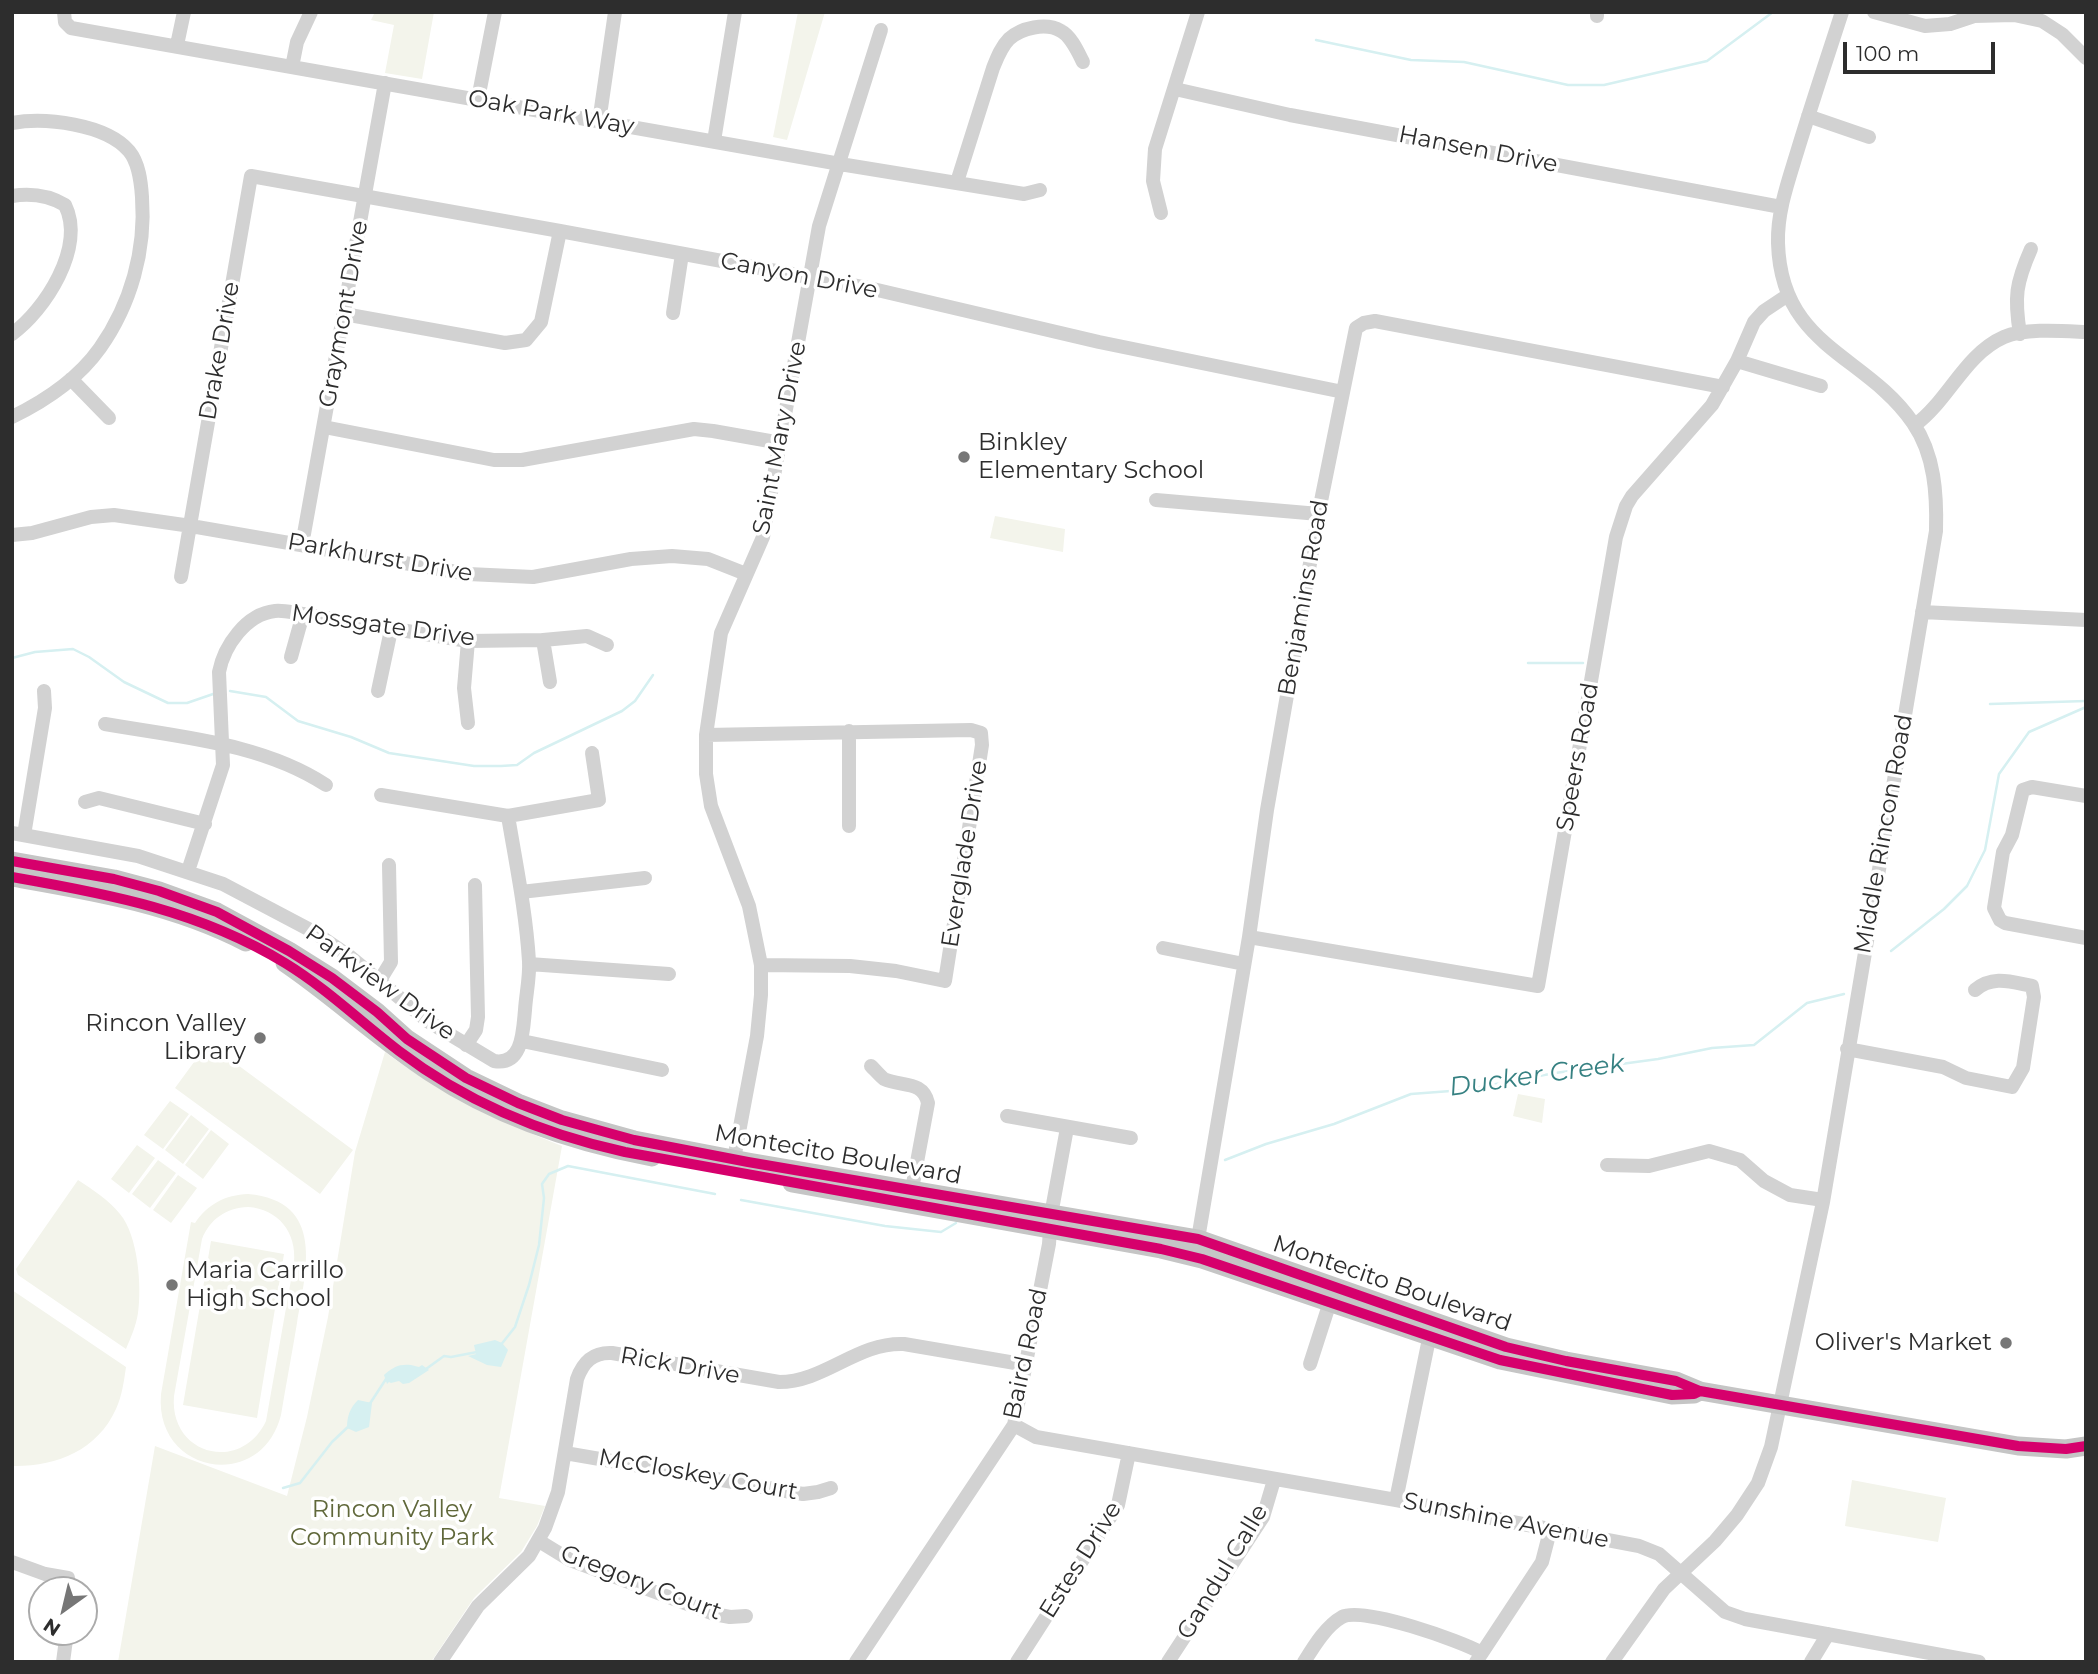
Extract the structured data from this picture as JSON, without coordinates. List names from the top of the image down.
{
  "streets": {
    "main road": ["Montecito Boulevard"],
    "street": [
      "Oak Park Way",
      "Hansen Drive",
      "Canyon Drive",
      "Graymont Drive",
      "Drake Drive",
      "Saint Mary Drive",
      "Parkhurst Drive",
      "Benjamins Road",
      "Mossgate Drive",
      "Speers Road",
      "Middle Rincon Road",
      "Everglade Drive",
      "Parkview Drive",
      "Baird Road",
      "Rick Drive",
      "McCloskey Court",
      "Sunshine Avenue",
      "Estes Drive",
      "Gandul Calle",
      "Gregory Court"
    ]
  },
  "crossings": [
    ["Oak Park Way", "Graymont Drive"],
    ["Oak Park Way", "Saint Mary Drive"],
    ["Hansen Drive", "Middle Rincon Road"],
    ["Canyon Drive", "Graymont Drive"],
    ["Canyon Drive", "Drake Drive"],
    ["Canyon Drive", "Saint Mary Drive"],
    ["Canyon Drive", "Benjamins Road"],
    ["Graymont Drive", "Parkhurst Drive"],
    ["Drake Drive", "Parkhurst Drive"],
    ["Saint Mary Drive", "Parkhurst Drive"],
    ["Saint Mary Drive", "Everglade Drive"],
    ["Saint Mary Drive", "Montecito Boulevard"],
    ["Benjamins Road", "Speers Road"],
    ["Benjamins Road", "Montecito Boulevard"],
    ["Mossgate Drive", "Parkview Drive"],
    ["Speers Road", "Middle Rincon Road"],
    ["Middle Rincon Road", "Montecito Boulevard"],
    ["Middle Rincon Road", "Sunshine Avenue"],
    ["Montecito Boulevard", "Baird Road"],
    ["Baird Road", "Rick Drive"],
    ["Baird Road", "Sunshine Avenue"],
    ["Rick Drive", "McCloskey Court"],
    ["Rick Drive", "Gregory Court"],
    ["Sunshine Avenue", "Estes Drive"],
    ["Sunshine Avenue", "Gandul Calle"]
  ],
  "water": ["Ducker Creek"],
  "parks": ["Rincon Valley Community Park"],
  "places": [
    "Binkley Elementary School",
    "Rincon Valley Library",
    "Maria Carrillo High School",
    "Oliver's Market"
  ],
  "scale_bar": "100 m",
  "north": "bottom left"
}
